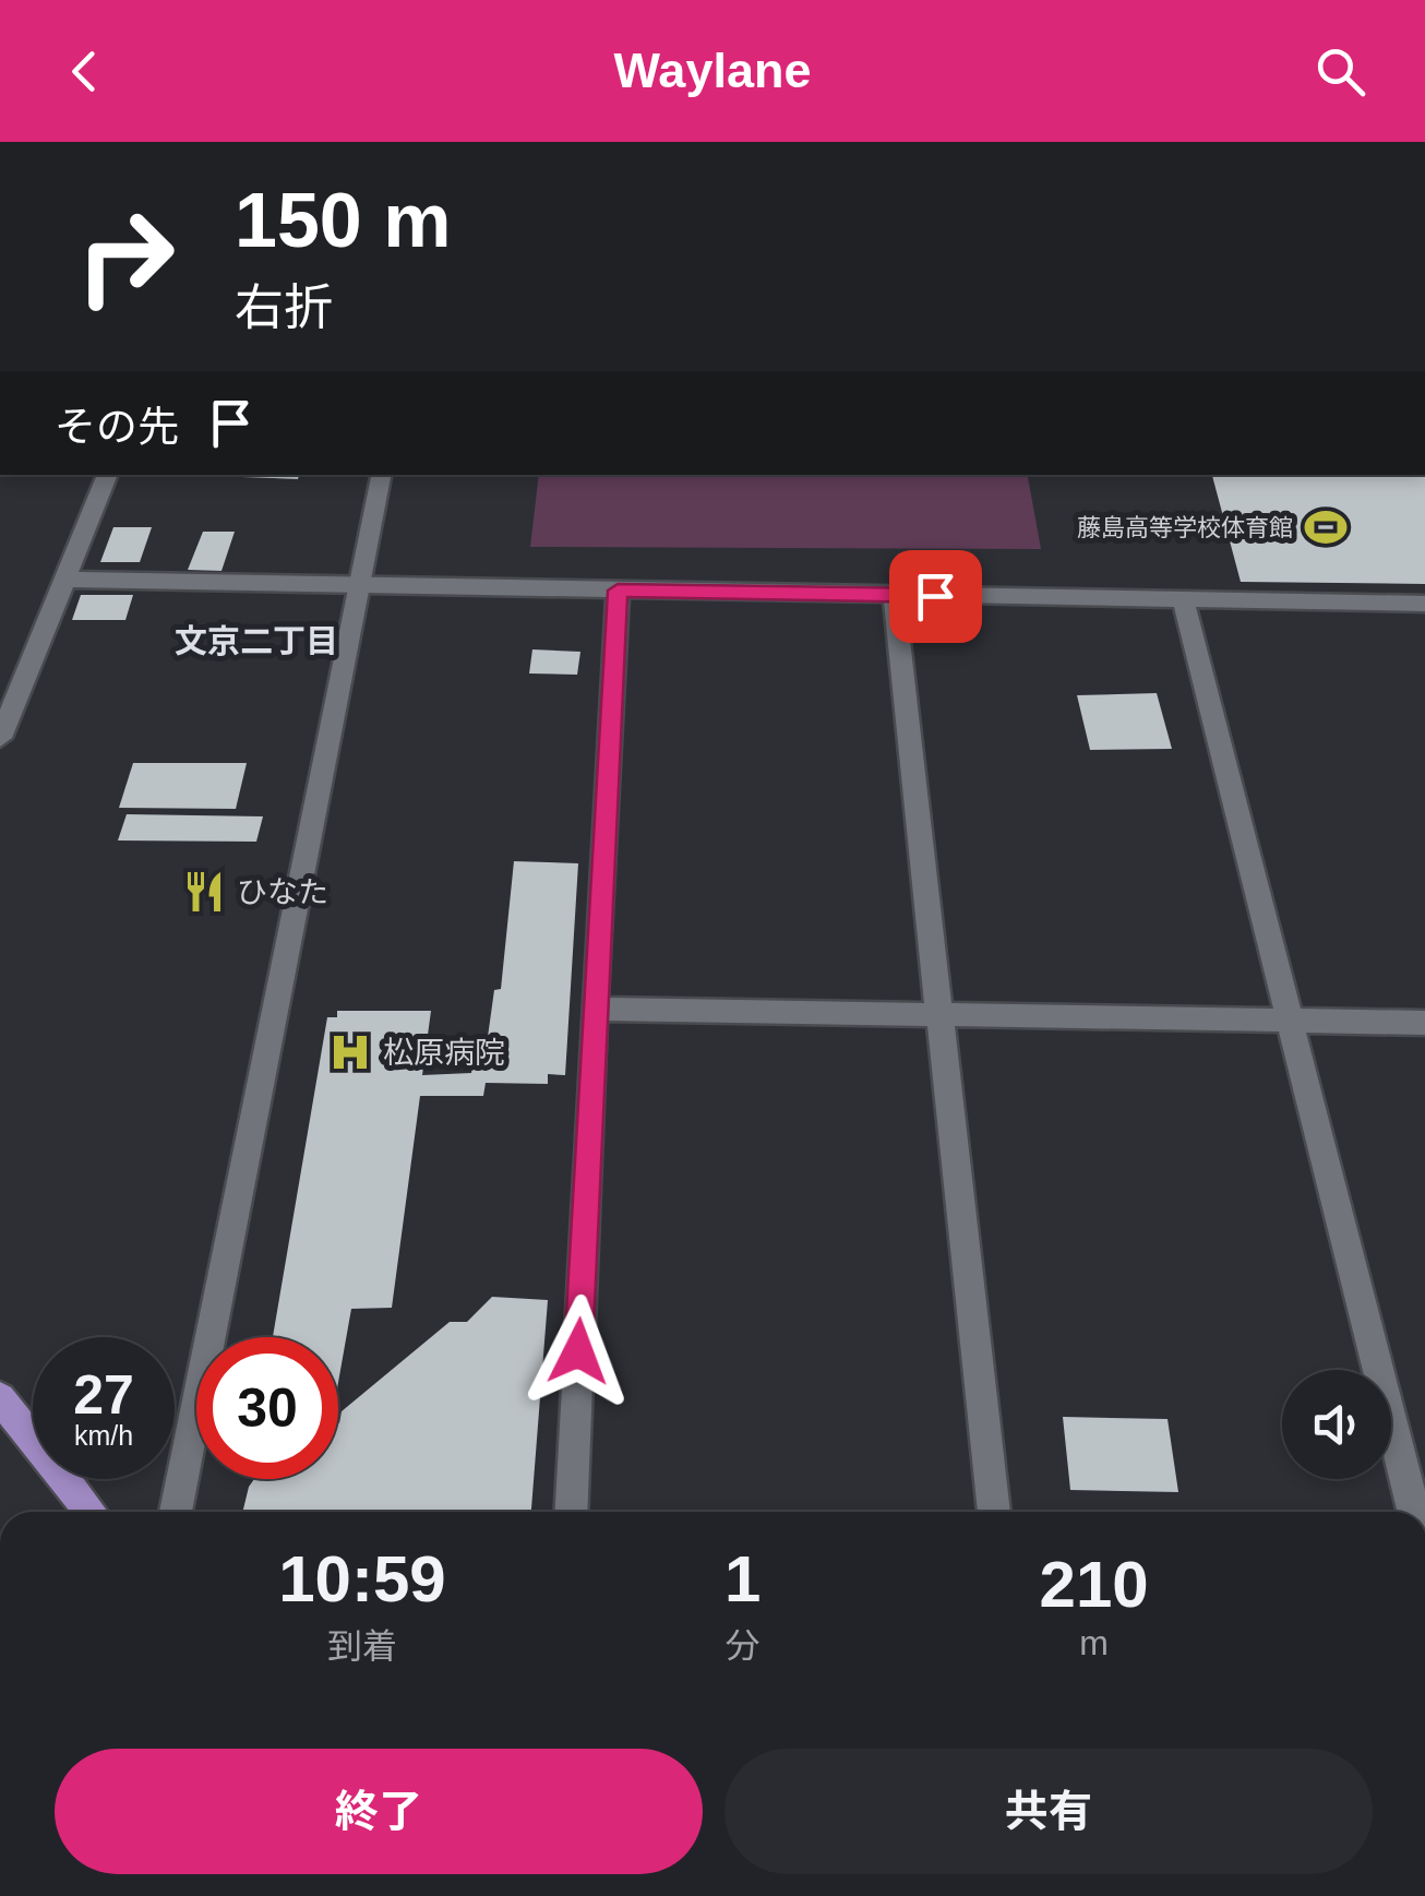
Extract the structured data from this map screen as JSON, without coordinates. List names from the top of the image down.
{
  "districts": ["文京二丁目"],
  "places": {
    "sports": ["藤島高等学校体育館"],
    "restaurant": ["ひなた"],
    "hospital": ["松原病院"]
  },
  "page": {
    "header": "Waylane",
    "turn": ["150 m", "右折"],
    "then": "その先",
    "speed": "27 km/h",
    "limit": "30",
    "eta": [
      "10:59",
      "到着",
      "1",
      "分",
      "210",
      "m"
    ],
    "buttons": ["終了", "共有"]
  }
}
